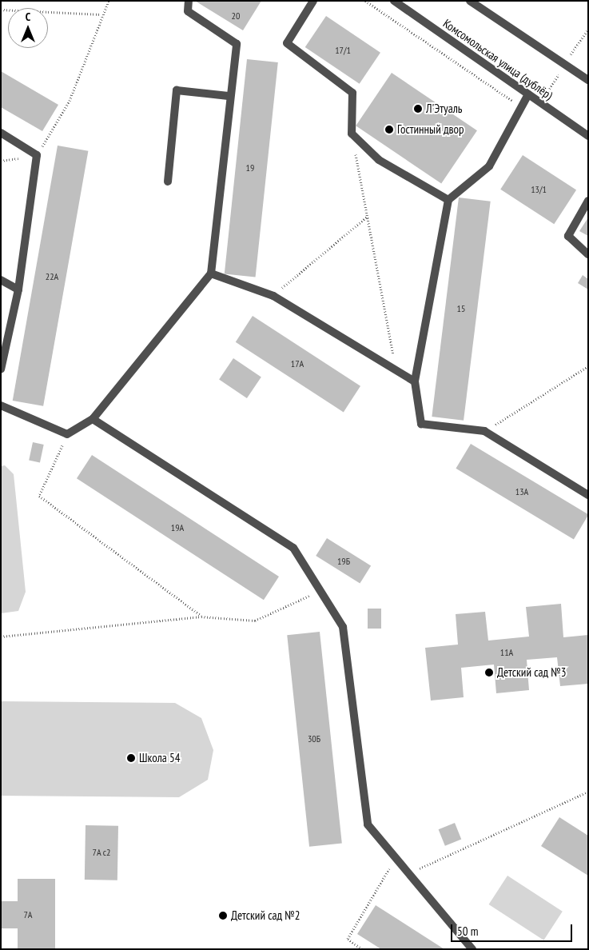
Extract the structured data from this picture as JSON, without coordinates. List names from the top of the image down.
{
  "streets": {
    "street": ["Комсомольская улица (дублёр)"]
  },
  "places": [
    "Л'Этуаль",
    "Гостинный двор",
    "Детский сад №3",
    "Школа 54",
    "Детский сад №2"
  ],
  "house_numbers": [
    "20",
    "17/1",
    "19",
    "13/1",
    "22А",
    "15",
    "17А",
    "13А",
    "19А",
    "19Б",
    "11А",
    "30Б",
    "7А с2",
    "7А"
  ],
  "scale_bar": "50 m",
  "north": "top"
}
